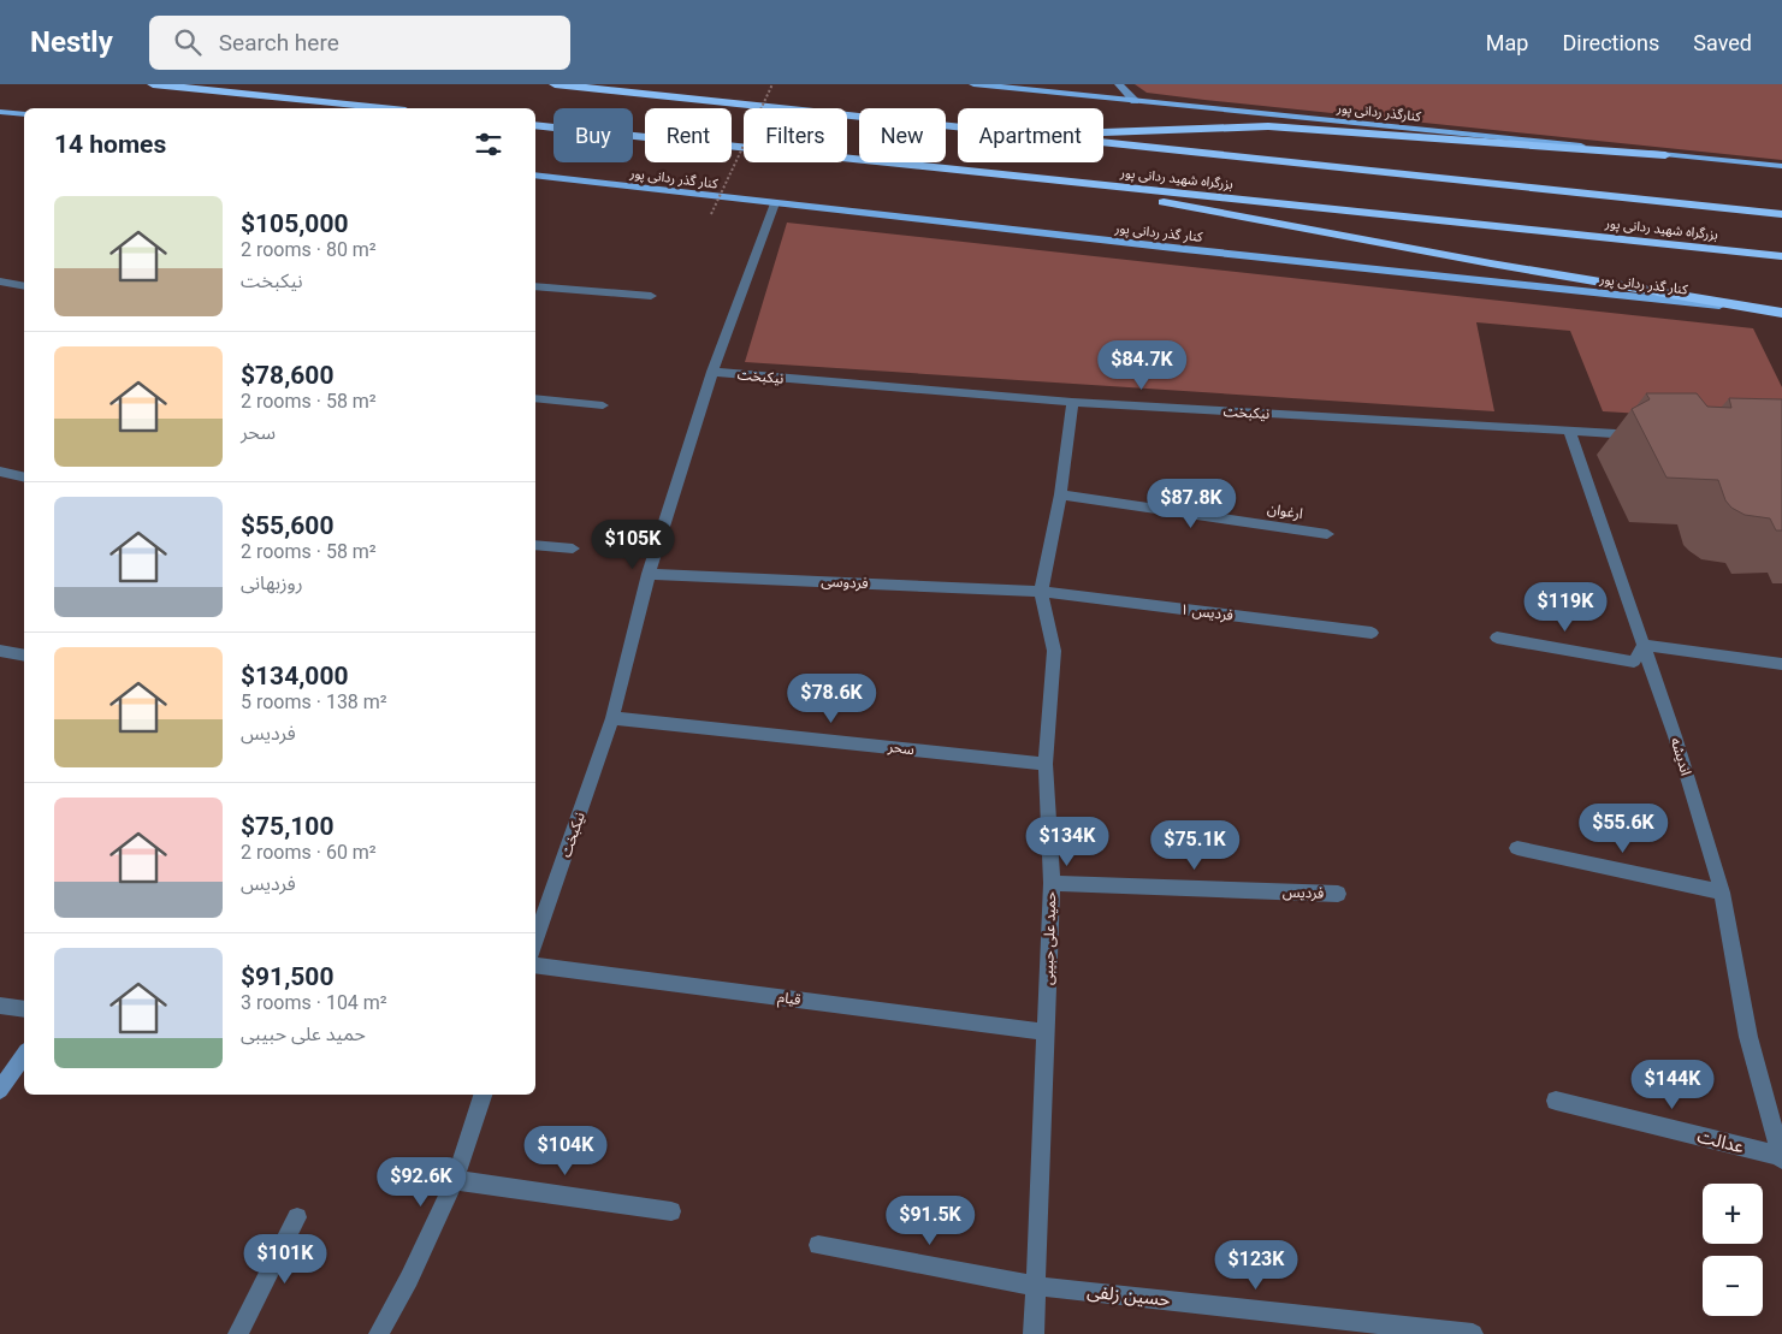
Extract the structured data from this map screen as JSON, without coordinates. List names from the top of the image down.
{
  "streets": {
    "highway": ["بزرگراه شهید ردانی پور"],
    "main road": ["کنارگذر ردانی پور", "کنار گذر ردانی پور"],
    "street": [
      "نیکبخت",
      "ارغوان",
      "فردوسی",
      "فردیس ۱",
      "سحر",
      "اندیشه",
      "فردیس",
      "حمید علی حبیبی",
      "قیام",
      "عدالت",
      "حسین زلفی"
    ]
  },
  "crossings": [
    ["کنار گذر ردانی پور", "نیکبخت"],
    ["نیکبخت", "فردوسی"],
    ["نیکبخت", "سحر"],
    ["نیکبخت", "اندیشه"],
    ["نیکبخت", "حمید علی حبیبی"],
    ["ارغوان", "حمید علی حبیبی"],
    ["فردوسی", "فردیس ۱"],
    ["فردوسی", "حمید علی حبیبی"],
    ["فردیس ۱", "حمید علی حبیبی"],
    ["سحر", "حمید علی حبیبی"],
    ["اندیشه", "عدالت"],
    ["فردیس", "حمید علی حبیبی"],
    ["حمید علی حبیبی", "قیام"],
    ["حمید علی حبیبی", "حسین زلفی"]
  ],
  "page": {
    "header": "Nestly",
    "search": "Search here",
    "nav": ["Map", "Directions", "Saved"],
    "chip": [
      "Buy",
      "Rent",
      "Filters",
      "New",
      "Apartment"
    ],
    "heading": "14 homes",
    "list": [
      {
        "name": "$105,000",
        "note": "2 rooms · 80 m² · نیکبخت"
      },
      {
        "name": "$78,600",
        "note": "2 rooms · 58 m² · سحر"
      },
      {
        "name": "$55,600",
        "note": "2 rooms · 58 m² · روزبهانی"
      },
      {
        "name": "$134,000",
        "note": "5 rooms · 138 m² · فردیس"
      },
      {
        "name": "$75,100",
        "note": "2 rooms · 60 m² · فردیس"
      },
      {
        "name": "$91,500",
        "note": "3 rooms · 104 m² · حمید علی حبیبی"
      }
    ],
    "price": [
      "$84.7K",
      "$87.8K",
      "$105K",
      "$119K",
      "$78.6K",
      "$55.6K",
      "$134K",
      "$75.1K",
      "$144K",
      "$104K",
      "$92.6K",
      "$91.5K",
      "$101K",
      "$123K"
    ],
    "map_buttons": ["+", "−"]
  }
}
